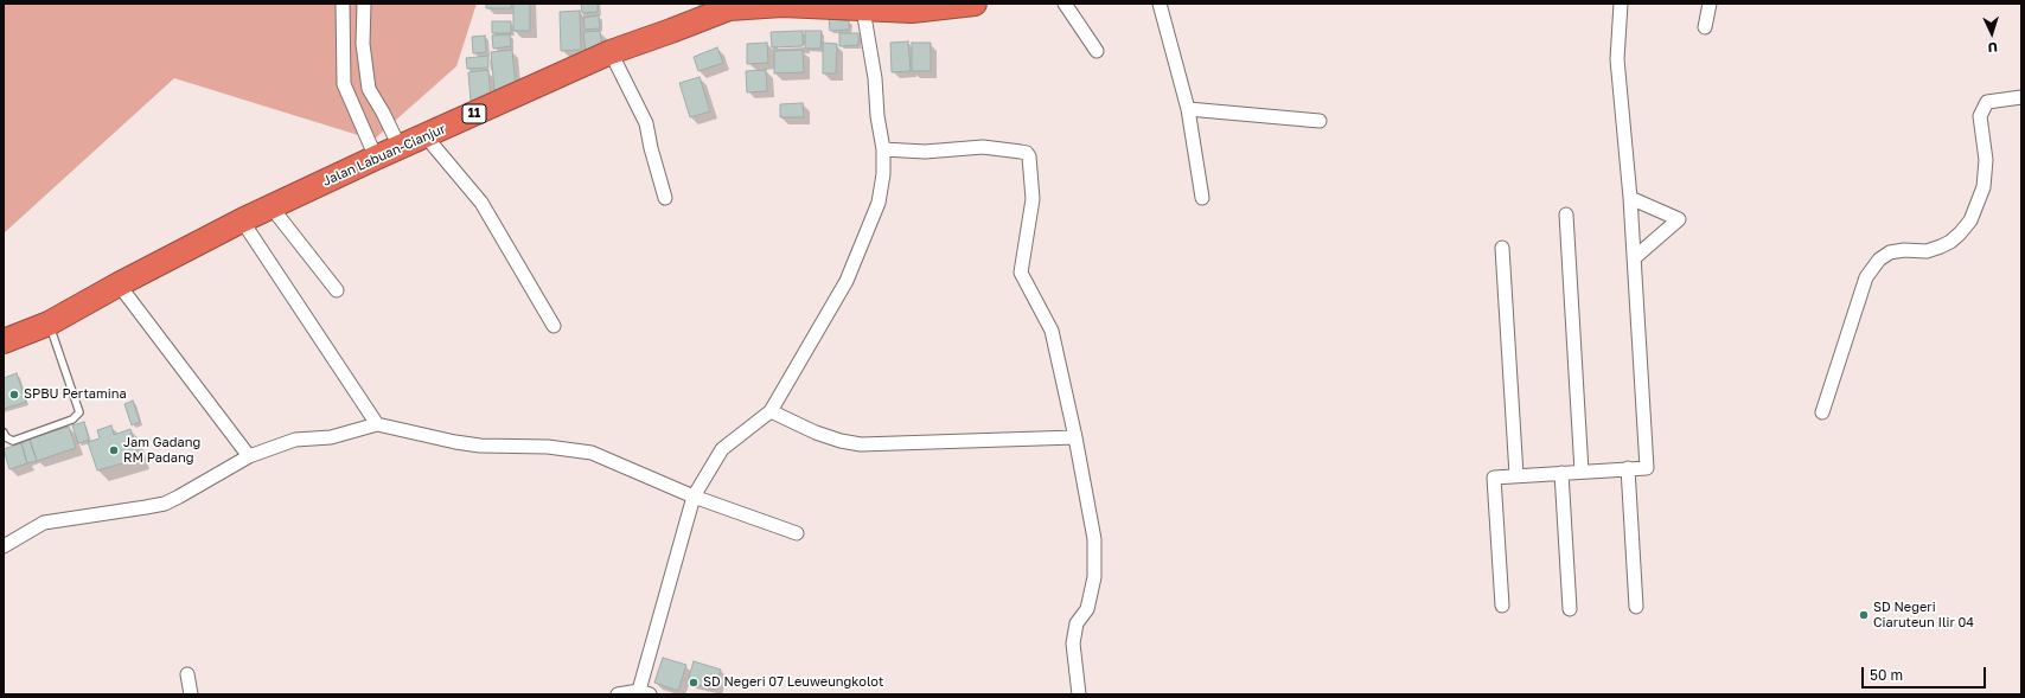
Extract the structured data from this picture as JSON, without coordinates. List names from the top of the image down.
{
  "streets": {
    "highway": ["11", "Jalan Labuan-Cianjur"]
  },
  "places": [
    "SPBU Pertamina",
    "Jam Gadang RM Padang",
    "SD Negeri Ciaruteun Ilir 04",
    "SD Negeri 07 Leuweungkolot"
  ],
  "scale_bar": "50 m",
  "north": "bottom"
}
